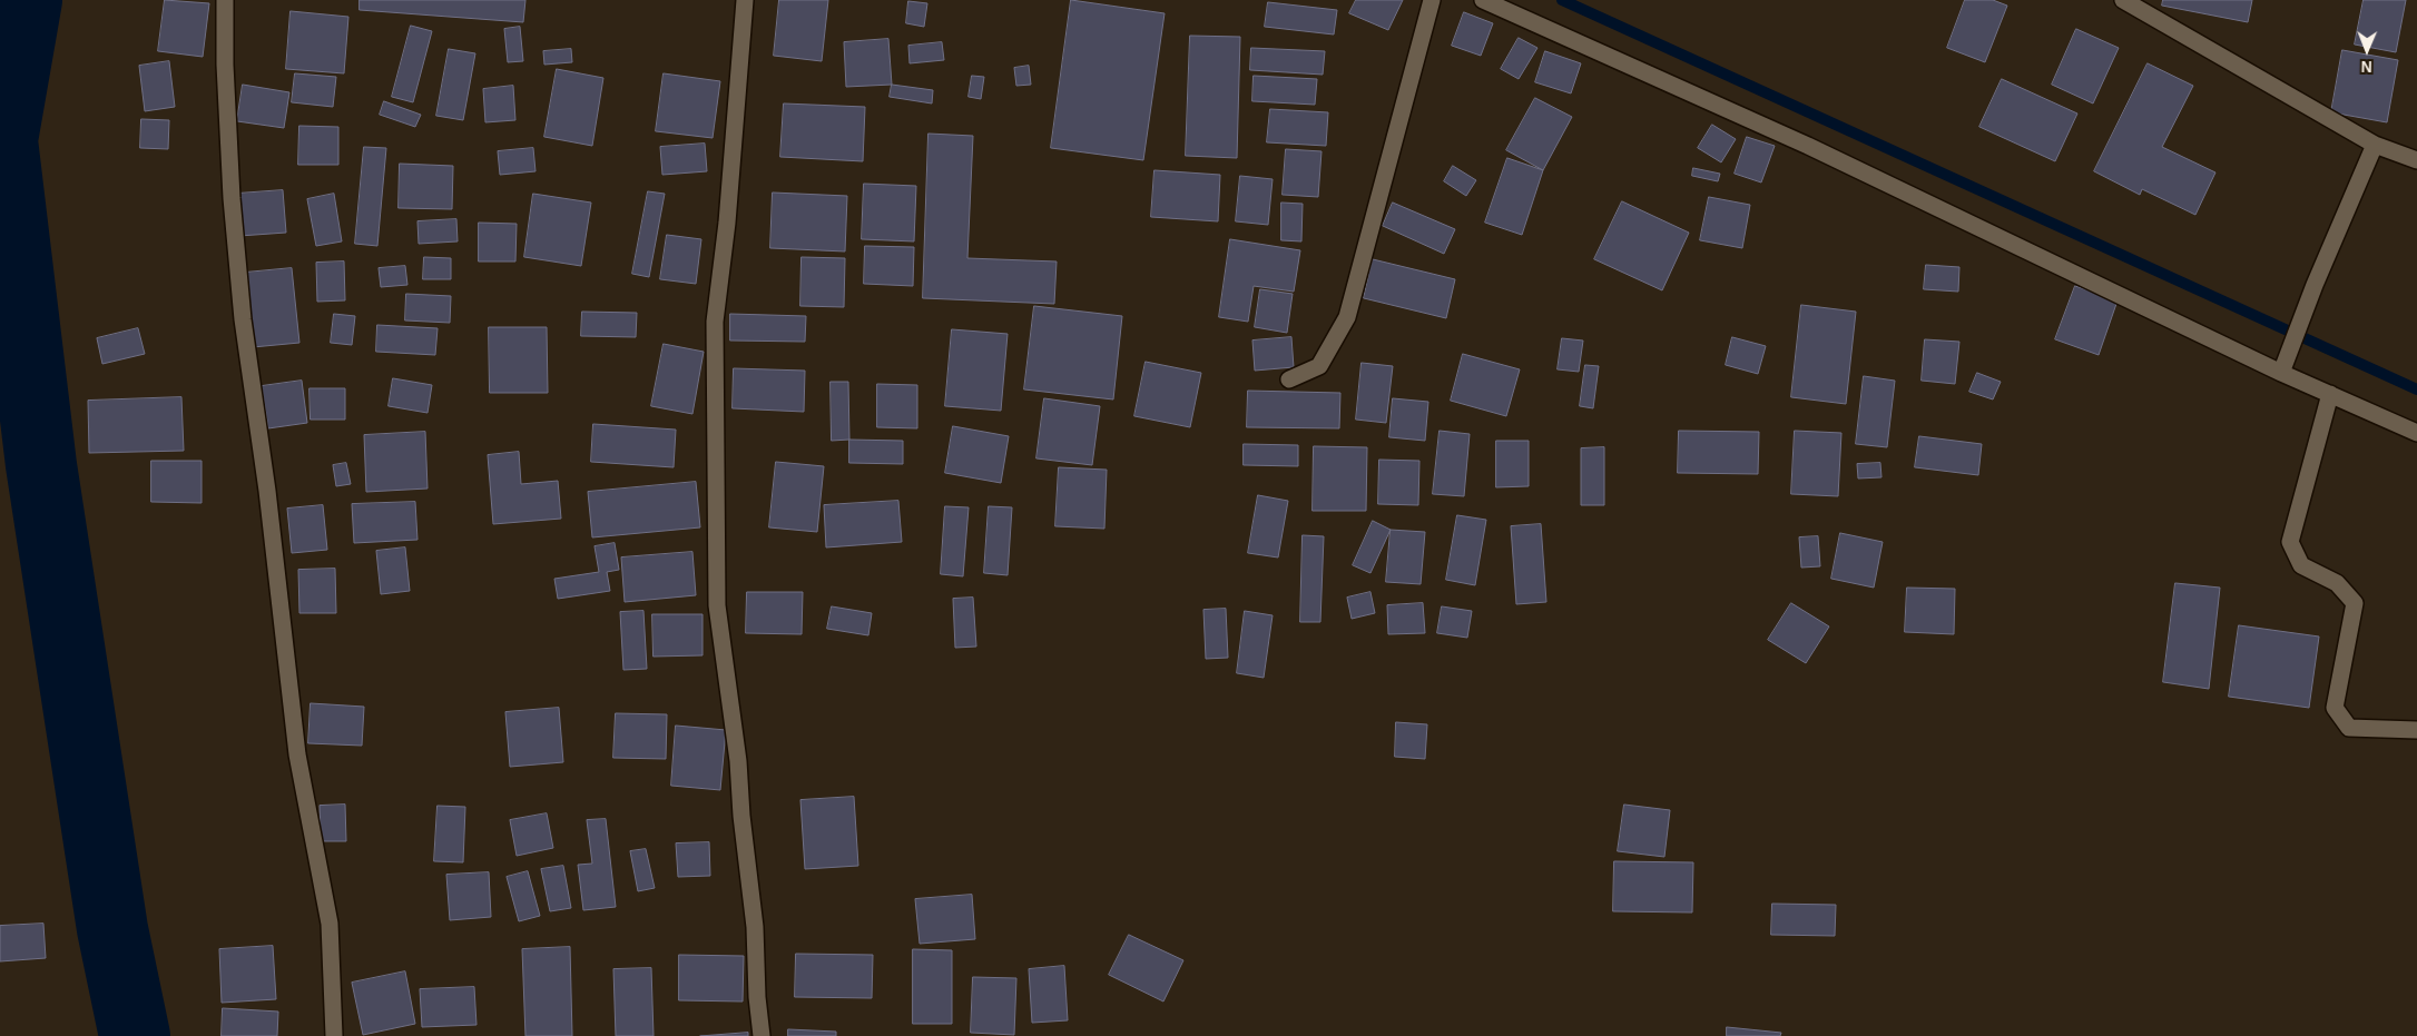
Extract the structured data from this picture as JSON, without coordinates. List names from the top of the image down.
{
  "north": "bottom"
}
